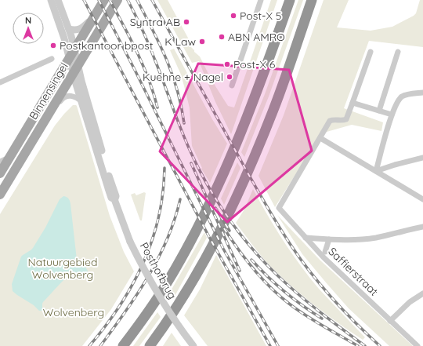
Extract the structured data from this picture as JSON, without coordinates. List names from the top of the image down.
{
  "streets": {
    "main road": ["Binnensingel"],
    "street": ["Posthofbrug", "Saffierstraat"]
  },
  "crossings": [
    ["Binnensingel", "Posthofbrug"]
  ],
  "parks": ["Natuurgebied Wolvenberg", "Wolvenberg"],
  "places": [
    "Post-X 5",
    "Syntra AB",
    "ABN AMRO",
    "K Law",
    "Postkantoor bpost",
    "Post-X 6",
    "Kuehne + Nagel"
  ],
  "north": "top"
}
